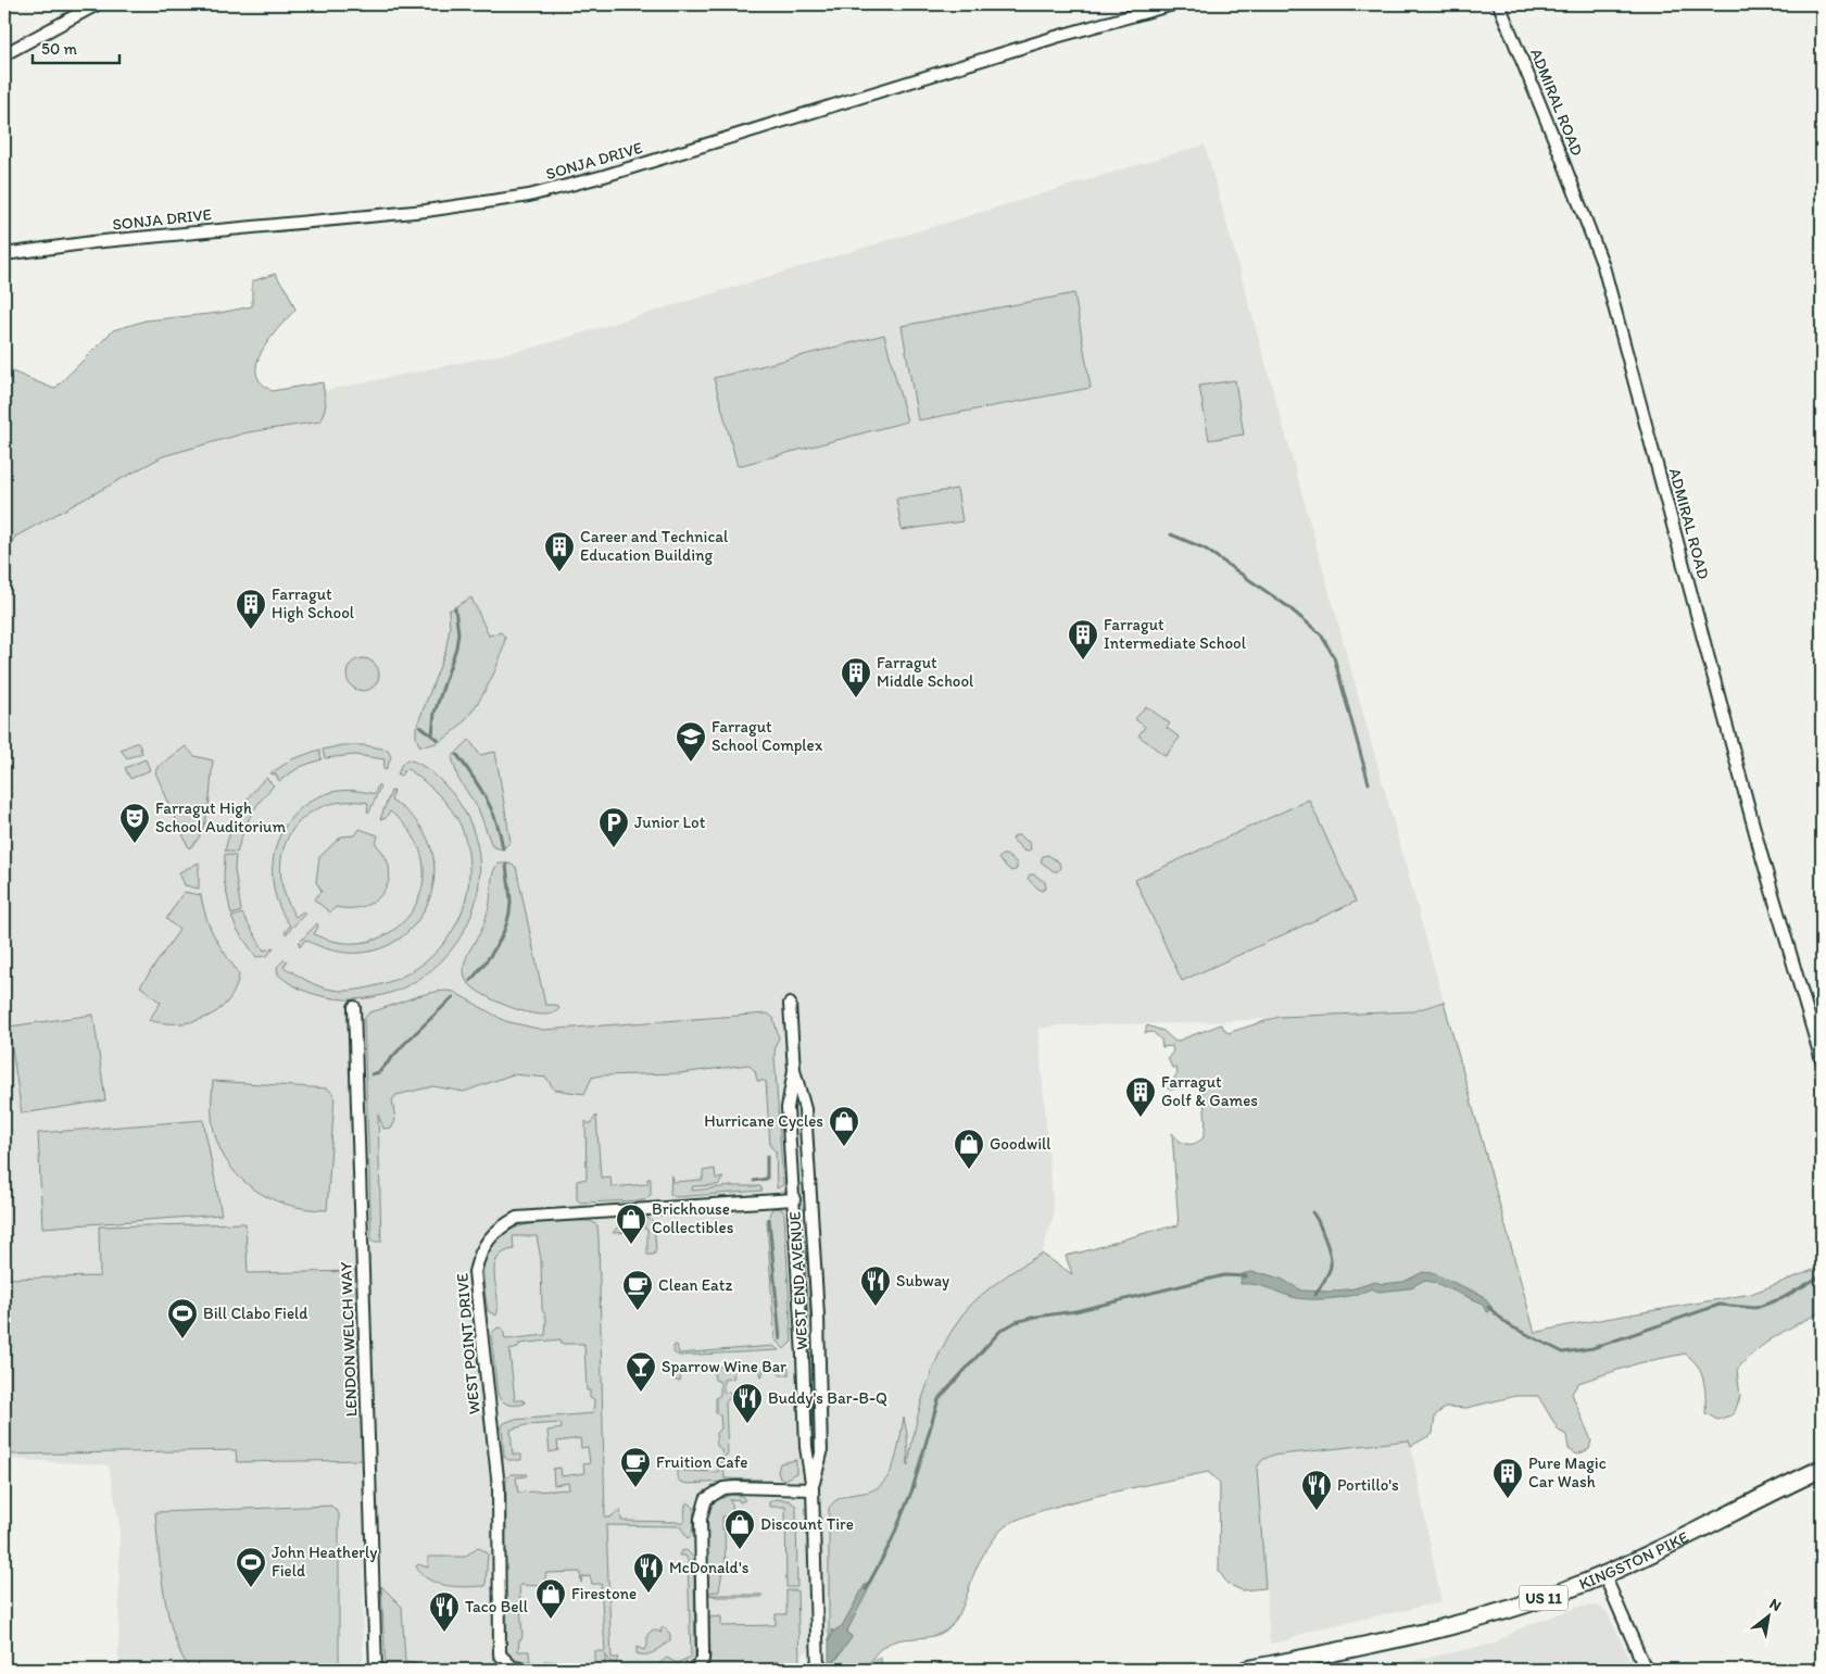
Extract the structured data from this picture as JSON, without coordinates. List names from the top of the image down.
{
  "streets": {
    "main road": ["KINGSTON PIKE", "US 11"],
    "street": [
      "ADMIRAL ROAD",
      "SONJA DRIVE",
      "WEST END AVENUE",
      "LENDON WELCH WAY",
      "WEST POINT DRIVE"
    ]
  },
  "crossings": [
    ["WEST END AVENUE", "WEST POINT DRIVE"]
  ],
  "places": {
    "building": [
      "Career and Technical Education Building",
      "Farragut High School",
      "Farragut Intermediate School",
      "Farragut Middle School",
      "Farragut Golf & Games",
      "Pure Magic Car Wash"
    ],
    "school or university": ["Farragut School Complex"],
    "theatre": ["Farragut High School Auditorium"],
    "parking": ["Junior Lot"],
    "shop": [
      "Hurricane Cycles",
      "Goodwill",
      "Brickhouse Collectibles",
      "Discount Tire",
      "Firestone"
    ],
    "restaurant": [
      "Subway",
      "Buddy's Bar-B-Q",
      "Portillo's",
      "McDonald's",
      "Taco Bell"
    ],
    "cafe": ["Clean Eatz", "Fruition Cafe"],
    "sports": ["Bill Clabo Field", "John Heatherly Field"],
    "bar": ["Sparrow Wine Bar"]
  },
  "scale_bar": "50 m",
  "north": "top right"
}
